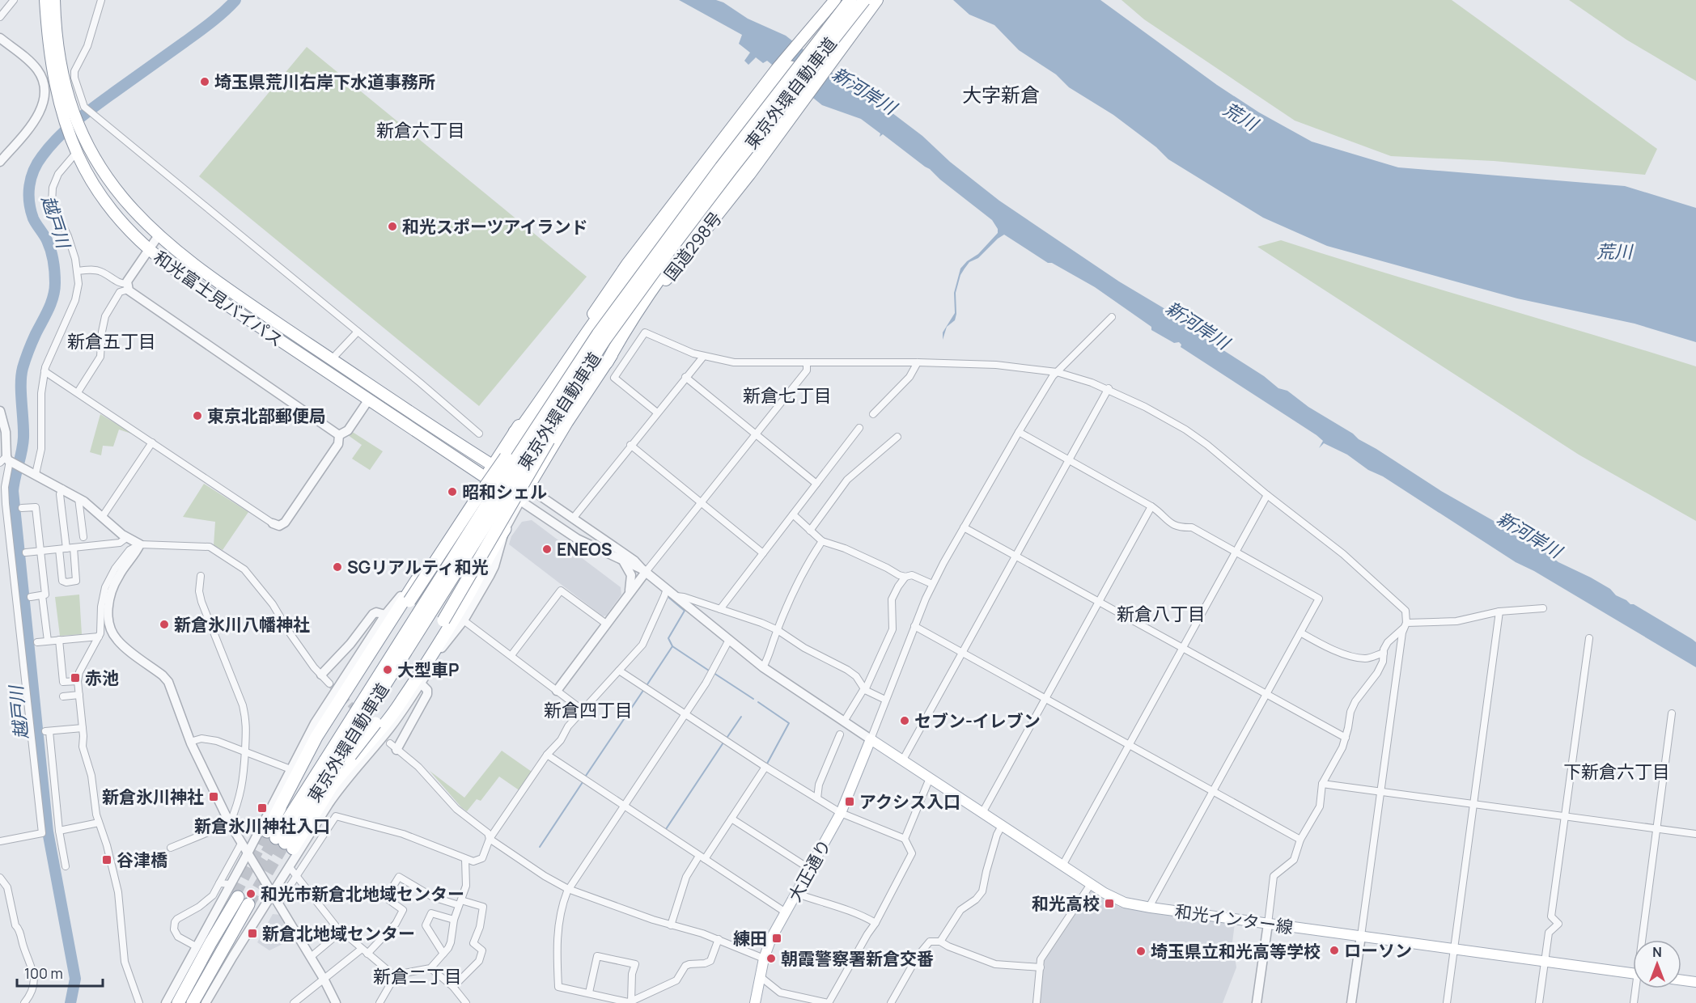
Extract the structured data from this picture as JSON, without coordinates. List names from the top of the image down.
{
  "streets": {
    "highway": ["東京外環自動車道", "国道298号", "和光富士見バイパス"],
    "main road": ["大正通り", "和光インター線"]
  },
  "crossings": [
    ["国道298号", "和光富士見バイパス"],
    ["大正通り", "和光インター線"]
  ],
  "districts": [
    "大字新倉",
    "新倉六丁目",
    "新倉五丁目",
    "新倉七丁目",
    "新倉八丁目",
    "新倉四丁目",
    "下新倉六丁目",
    "新倉二丁目"
  ],
  "water": ["新河岸川", "荒川", "越戸川"],
  "places": {
    "other": [
      "埼玉県荒川右岸下水道事務所",
      "和光スポーツアイランド",
      "東京北部郵便局",
      "昭和シェル",
      "ENEOS",
      "SGリアルティ和光",
      "新倉氷川八幡神社",
      "大型車P",
      "セブン-イレブン",
      "和光市新倉北地域センター",
      "ローソン",
      "埼玉県立和光高等学校",
      "朝霞警察署新倉交番"
    ],
    "transit": [
      "赤池",
      "新倉氷川神社",
      "アクシス入口",
      "新倉氷川神社入口",
      "谷津橋",
      "和光高校",
      "新倉北地域センター",
      "練田"
    ]
  },
  "scale_bar": "100 m",
  "north": "top"
}
